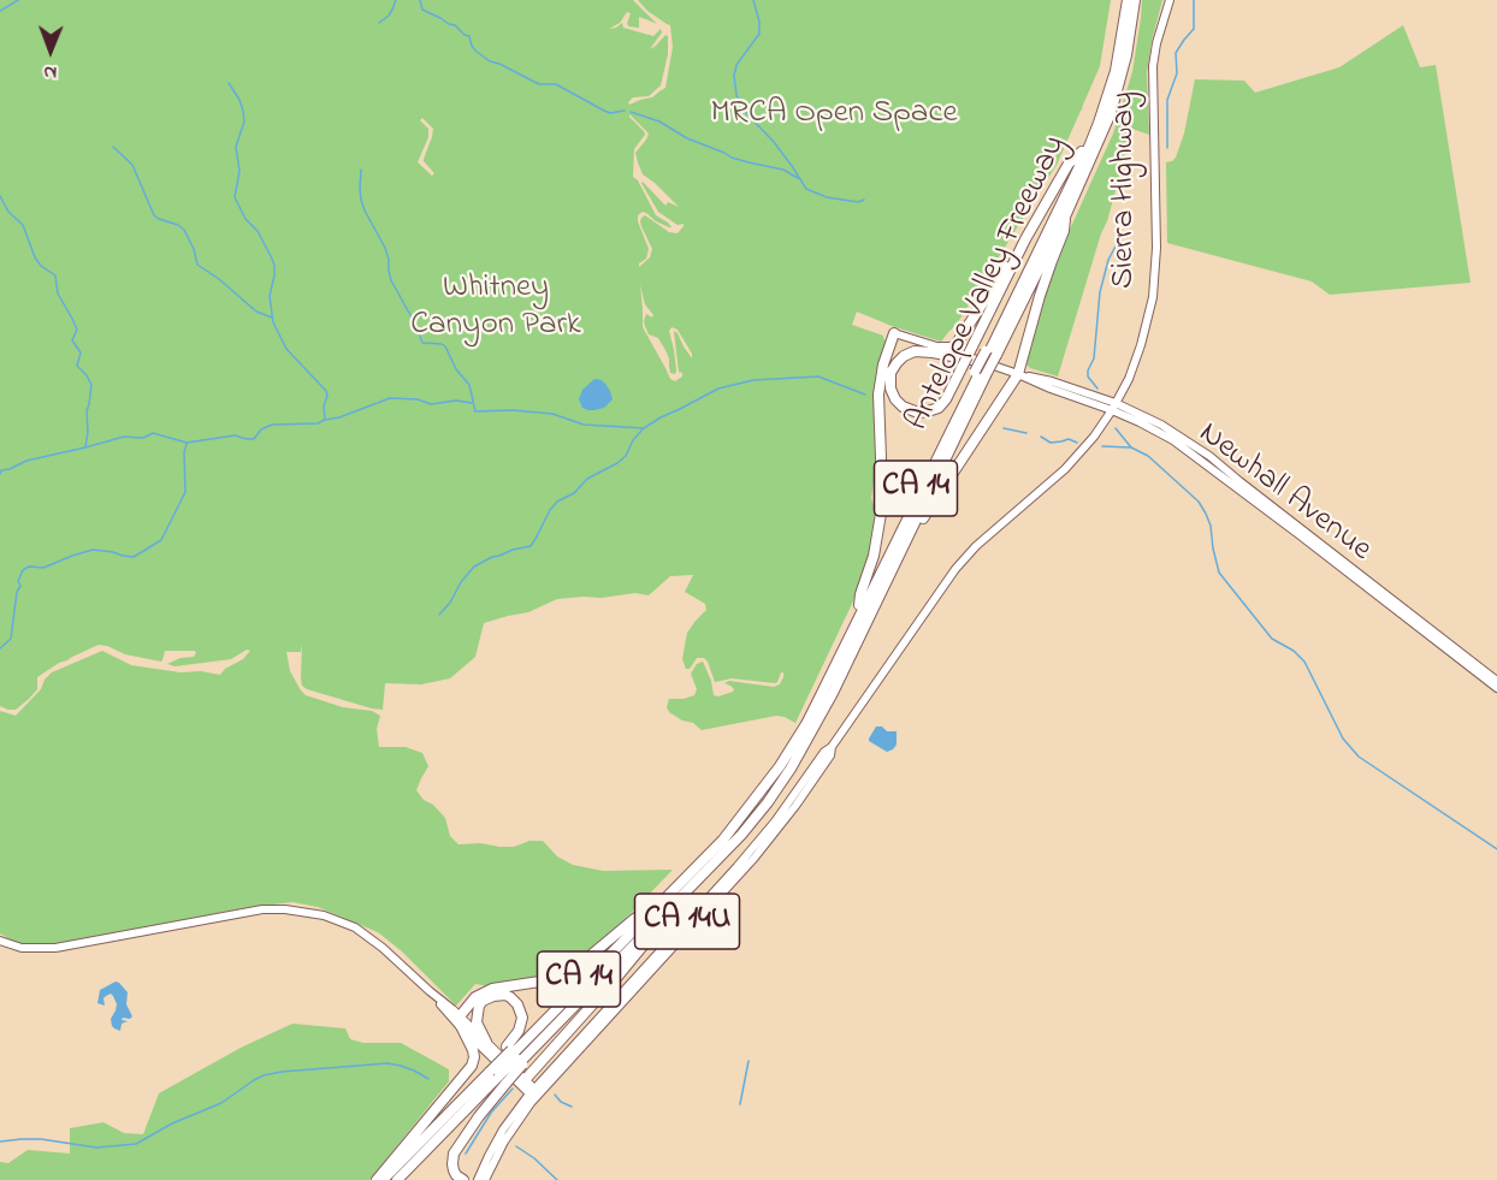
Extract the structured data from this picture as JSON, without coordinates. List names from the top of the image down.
{
  "streets": {
    "highway": ["Antelope Valley Freeway", "CA 14"],
    "main road": ["Sierra Highway", "Newhall Avenue", "CA 14U"]
  },
  "crossings": [
    ["Sierra Highway", "Newhall Avenue"]
  ],
  "parks": ["MRCA Open Space", "Whitney Canyon Park"],
  "north": "bottom"
}
